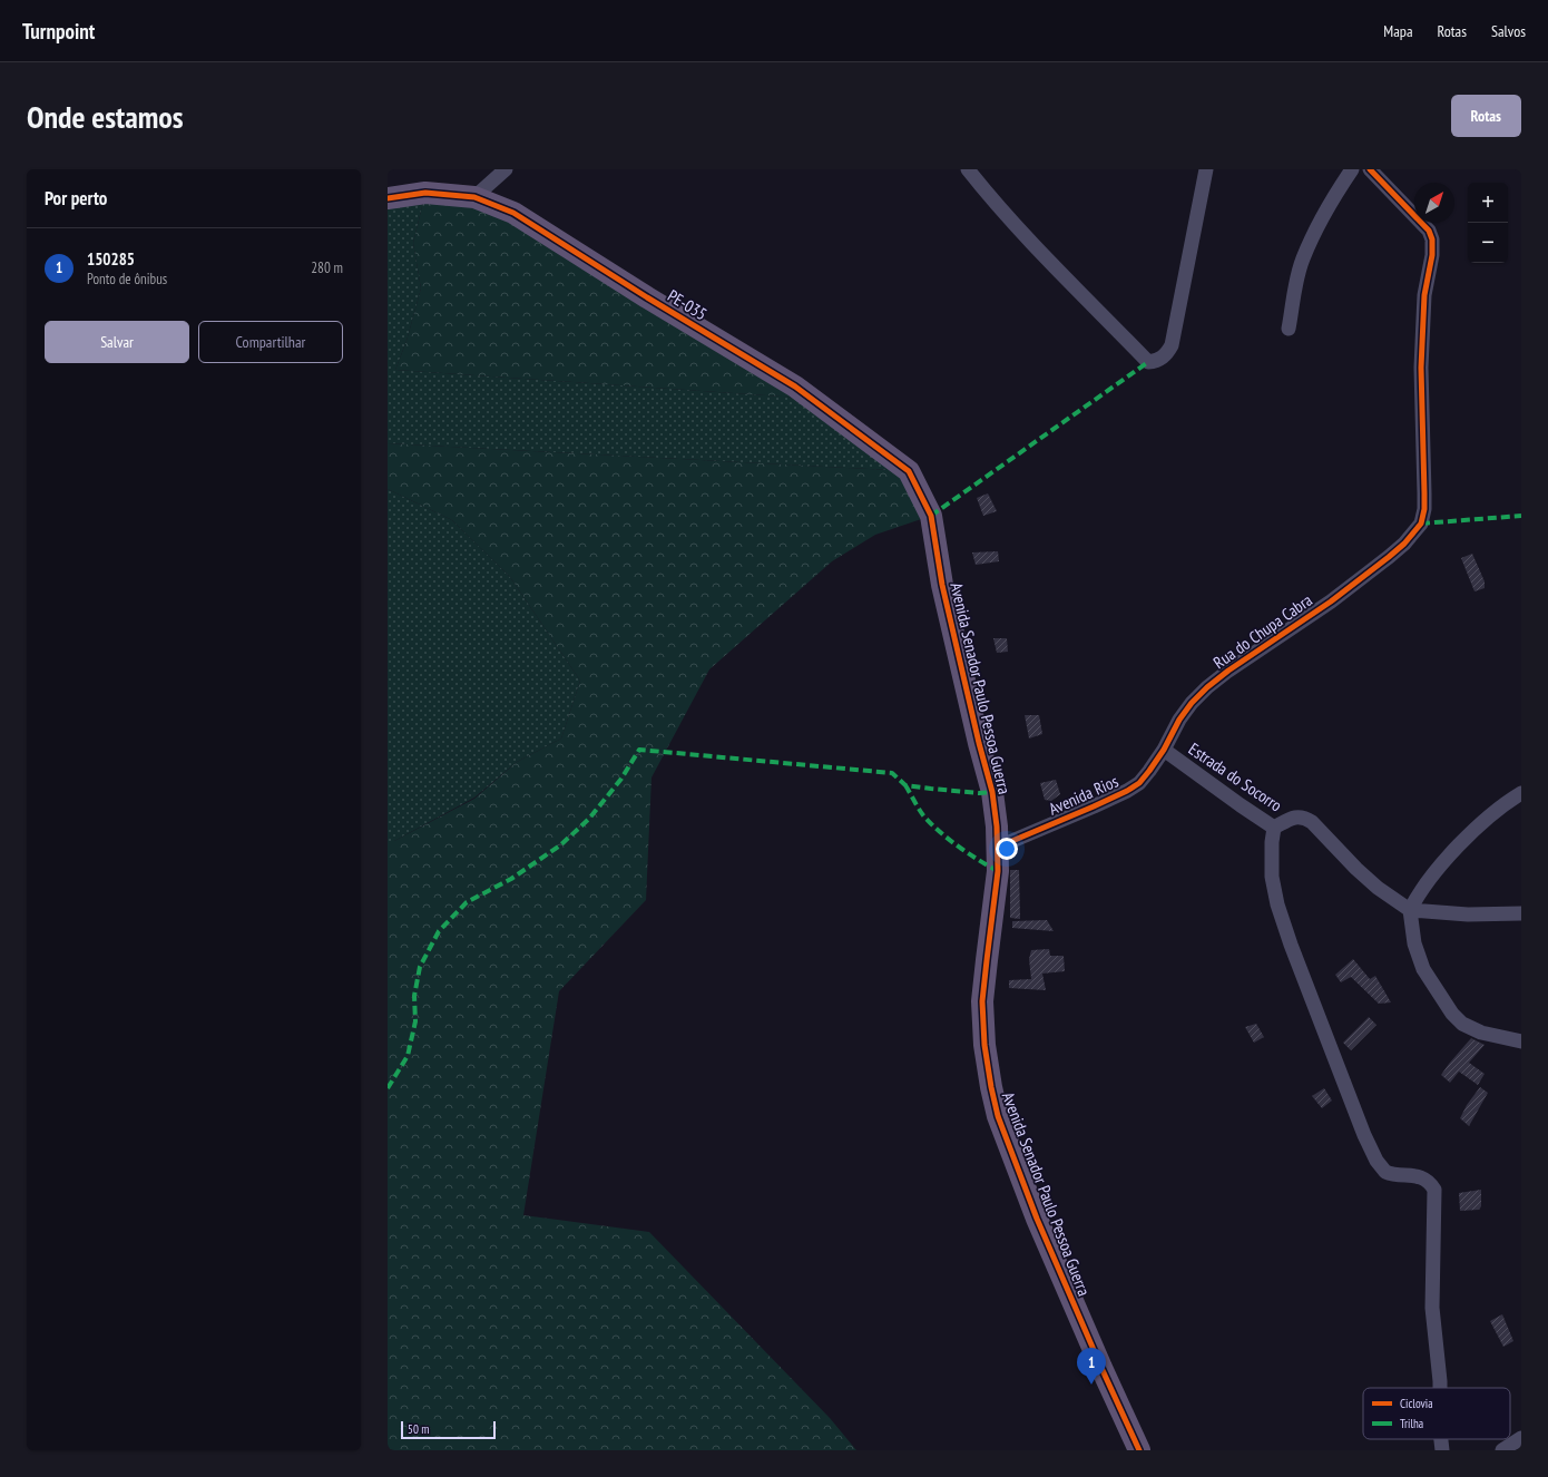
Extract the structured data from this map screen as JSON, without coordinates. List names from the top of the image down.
{
  "streets": {
    "main road": ["PE-035", "Avenida Senador Paulo Pessoa Guerra"],
    "street": ["Rua do Chupa Cabra", "Estrada do Socorro", "Avenida Rios"]
  },
  "crossings": [
    ["PE-035", "Avenida Senador Paulo Pessoa Guerra"],
    ["Rua do Chupa Cabra", "Estrada do Socorro"],
    ["Rua do Chupa Cabra", "Avenida Rios"],
    ["Avenida Senador Paulo Pessoa Guerra", "Avenida Rios"],
    ["Estrada do Socorro", "Avenida Rios"]
  ],
  "legend": ["Ciclovia", "Trilha"],
  "scale_bar": "50 m",
  "north": "top right",
  "page": {
    "header": "Turnpoint",
    "nav": ["Mapa", "Rotas", "Salvos"],
    "buttons": [
      "Rotas",
      ["Salvar", "Compartilhar"]
    ],
    "title": "Onde estamos",
    "heading": "Por perto",
    "map_buttons": ["+", "−"],
    "list": [
      {
        "mark": "1",
        "name": "150285",
        "note": "Ponto de ônibus",
        "value": "280 m"
      }
    ],
    "pins": "1",
    "scale": "50 m"
  }
}
